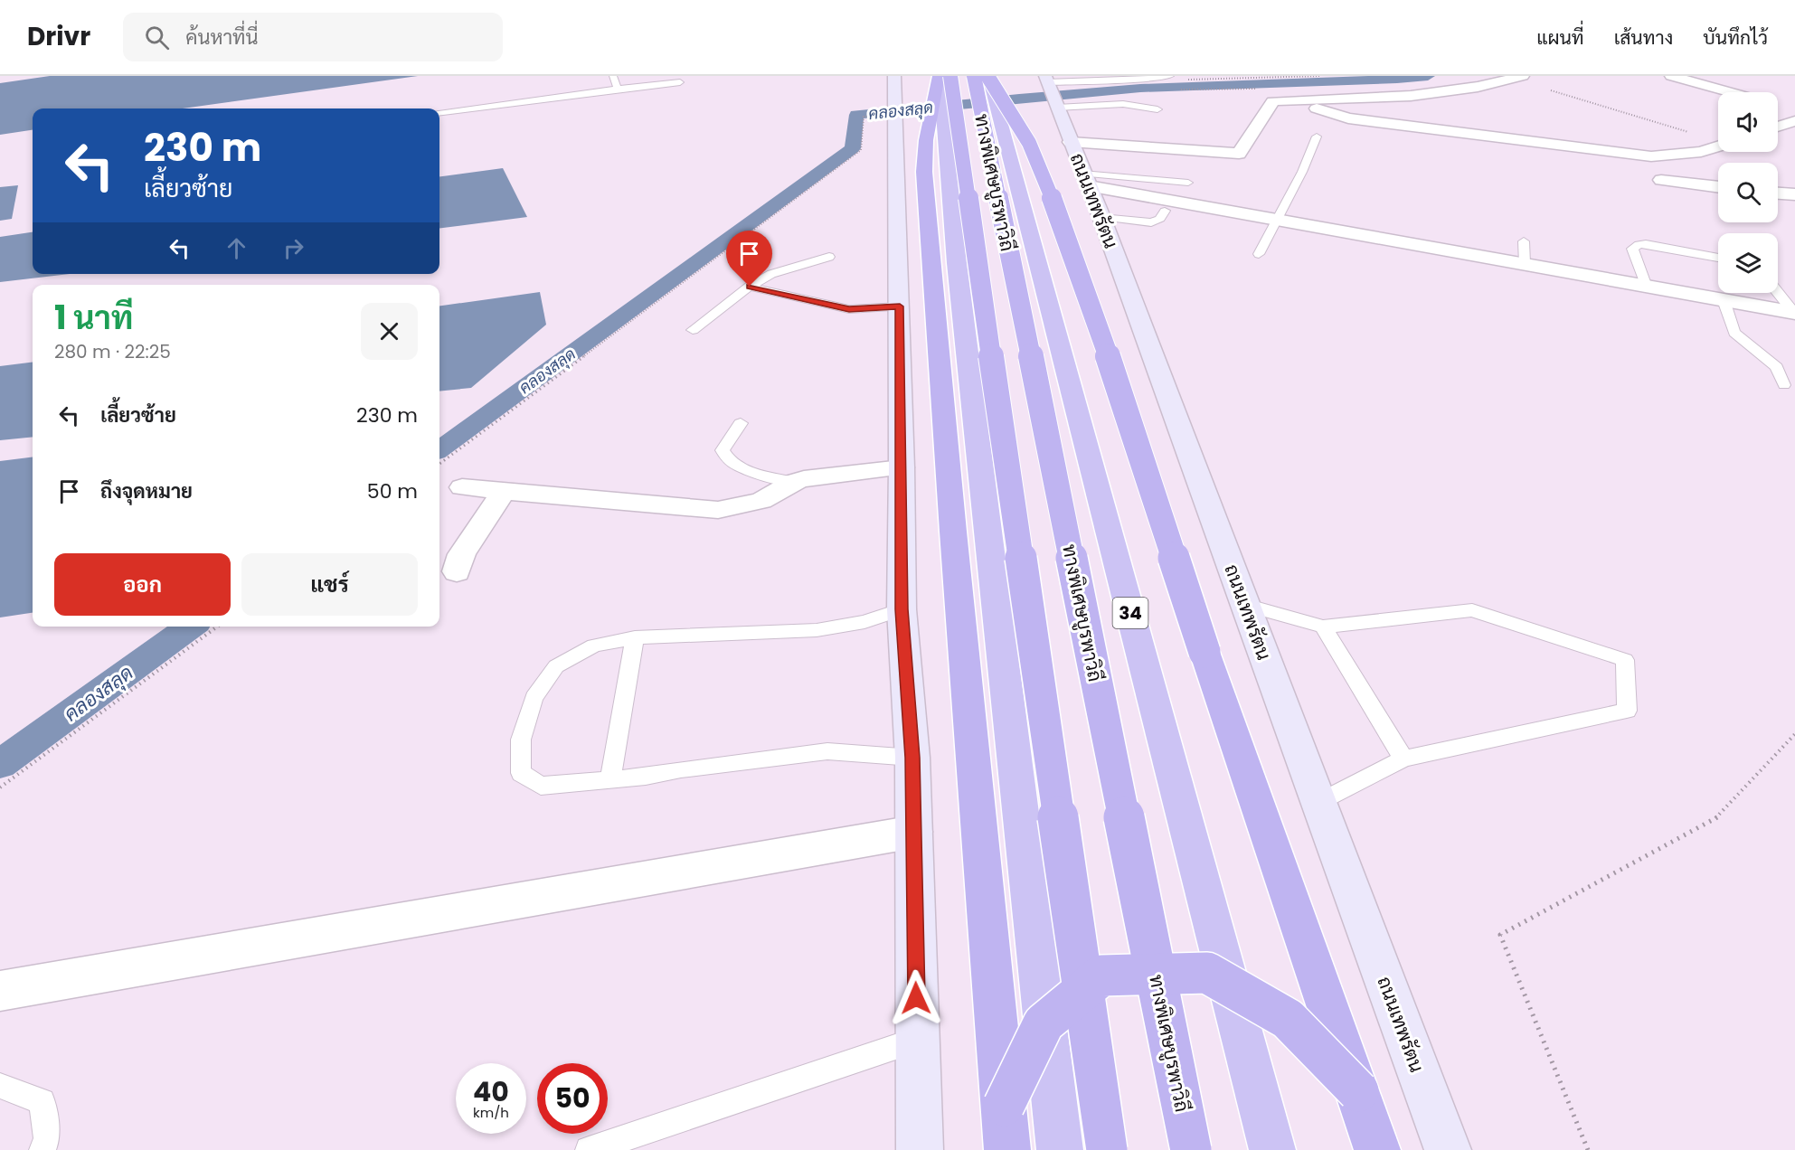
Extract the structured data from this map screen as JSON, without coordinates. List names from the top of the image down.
{
  "streets": {
    "highway": ["ทางพิเศษบูรพาวิถี", "34"],
    "main road": ["ถนนเทพรัตน"]
  },
  "water": ["คลองสลุด"],
  "page": {
    "header": "Drivr",
    "search": "ค้นหาที่นี่",
    "nav": ["แผนที่", "เส้นทาง", "บันทึกไว้"],
    "turn": ["230 m", "เลี้ยวซ้าย"],
    "heading": ["1 นาที", "280 m · 22:25"],
    "list": [
      {
        "name": "เลี้ยวซ้าย",
        "value": "230 m"
      },
      {
        "name": "ถึงจุดหมาย",
        "value": "50 m"
      }
    ],
    "buttons": ["ออก", "แชร์"],
    "speed": "40 km/h",
    "limit": "50"
  }
}
